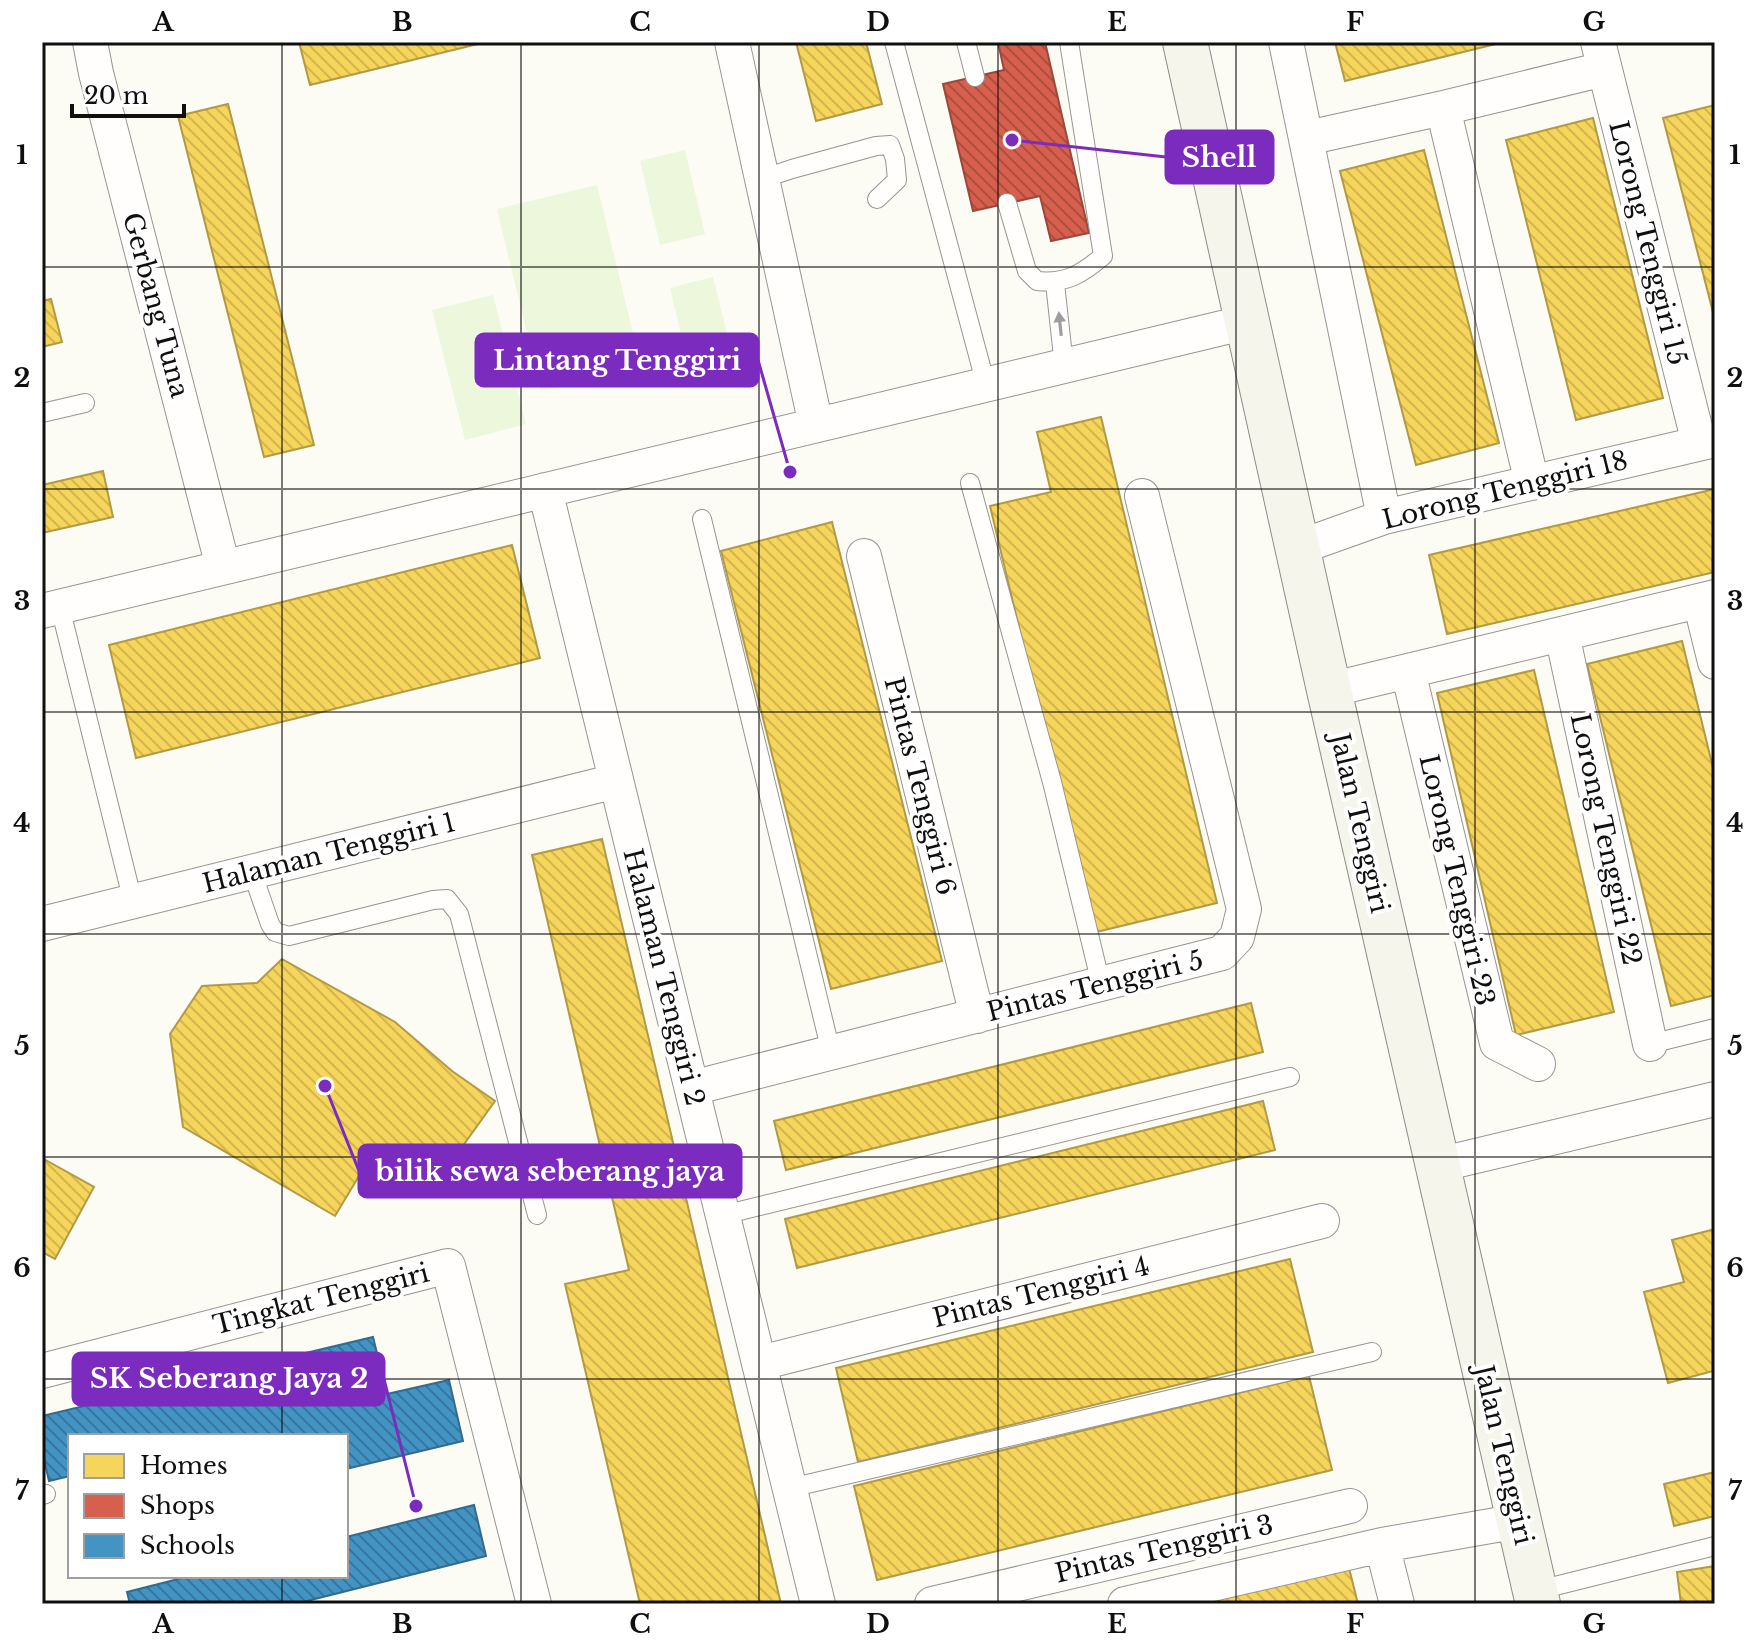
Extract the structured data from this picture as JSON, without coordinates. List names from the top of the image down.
{
  "streets": {
    "street": [
      "Lorong Tenggiri 15",
      "Gerbang Tuna",
      "Lorong Tenggiri 18",
      "Pintas Tenggiri 6",
      "Jalan Tenggiri",
      "Lorong Tenggiri 22",
      "Halaman Tenggiri 1",
      "Lorong Tenggiri 23",
      "Halaman Tenggiri 2",
      "Pintas Tenggiri 5",
      "Pintas Tenggiri 4",
      "Tingkat Tenggiri",
      "Pintas Tenggiri 3"
    ]
  },
  "crossings": [
    ["Lorong Tenggiri 15", "Lorong Tenggiri 18"],
    ["Lorong Tenggiri 18", "Jalan Tenggiri"],
    ["Pintas Tenggiri 6", "Pintas Tenggiri 5"],
    ["Jalan Tenggiri", "Pintas Tenggiri 3"],
    ["Halaman Tenggiri 1", "Halaman Tenggiri 2"],
    ["Halaman Tenggiri 2", "Pintas Tenggiri 5"],
    ["Halaman Tenggiri 2", "Pintas Tenggiri 4"]
  ],
  "places": [
    "Shell",
    "Lintang Tenggiri",
    "bilik sewa seberang jaya",
    "SK Seberang Jaya 2"
  ],
  "legend": ["Homes", "Shops", "Schools"],
  "scale_bar": "20 m",
  "grid": {
    "columns": [
      "A",
      "B",
      "C",
      "D",
      "E",
      "F",
      "G"
    ],
    "rows": [
      "1",
      "2",
      "3",
      "4",
      "5",
      "6",
      "7"
    ]
  }
}
